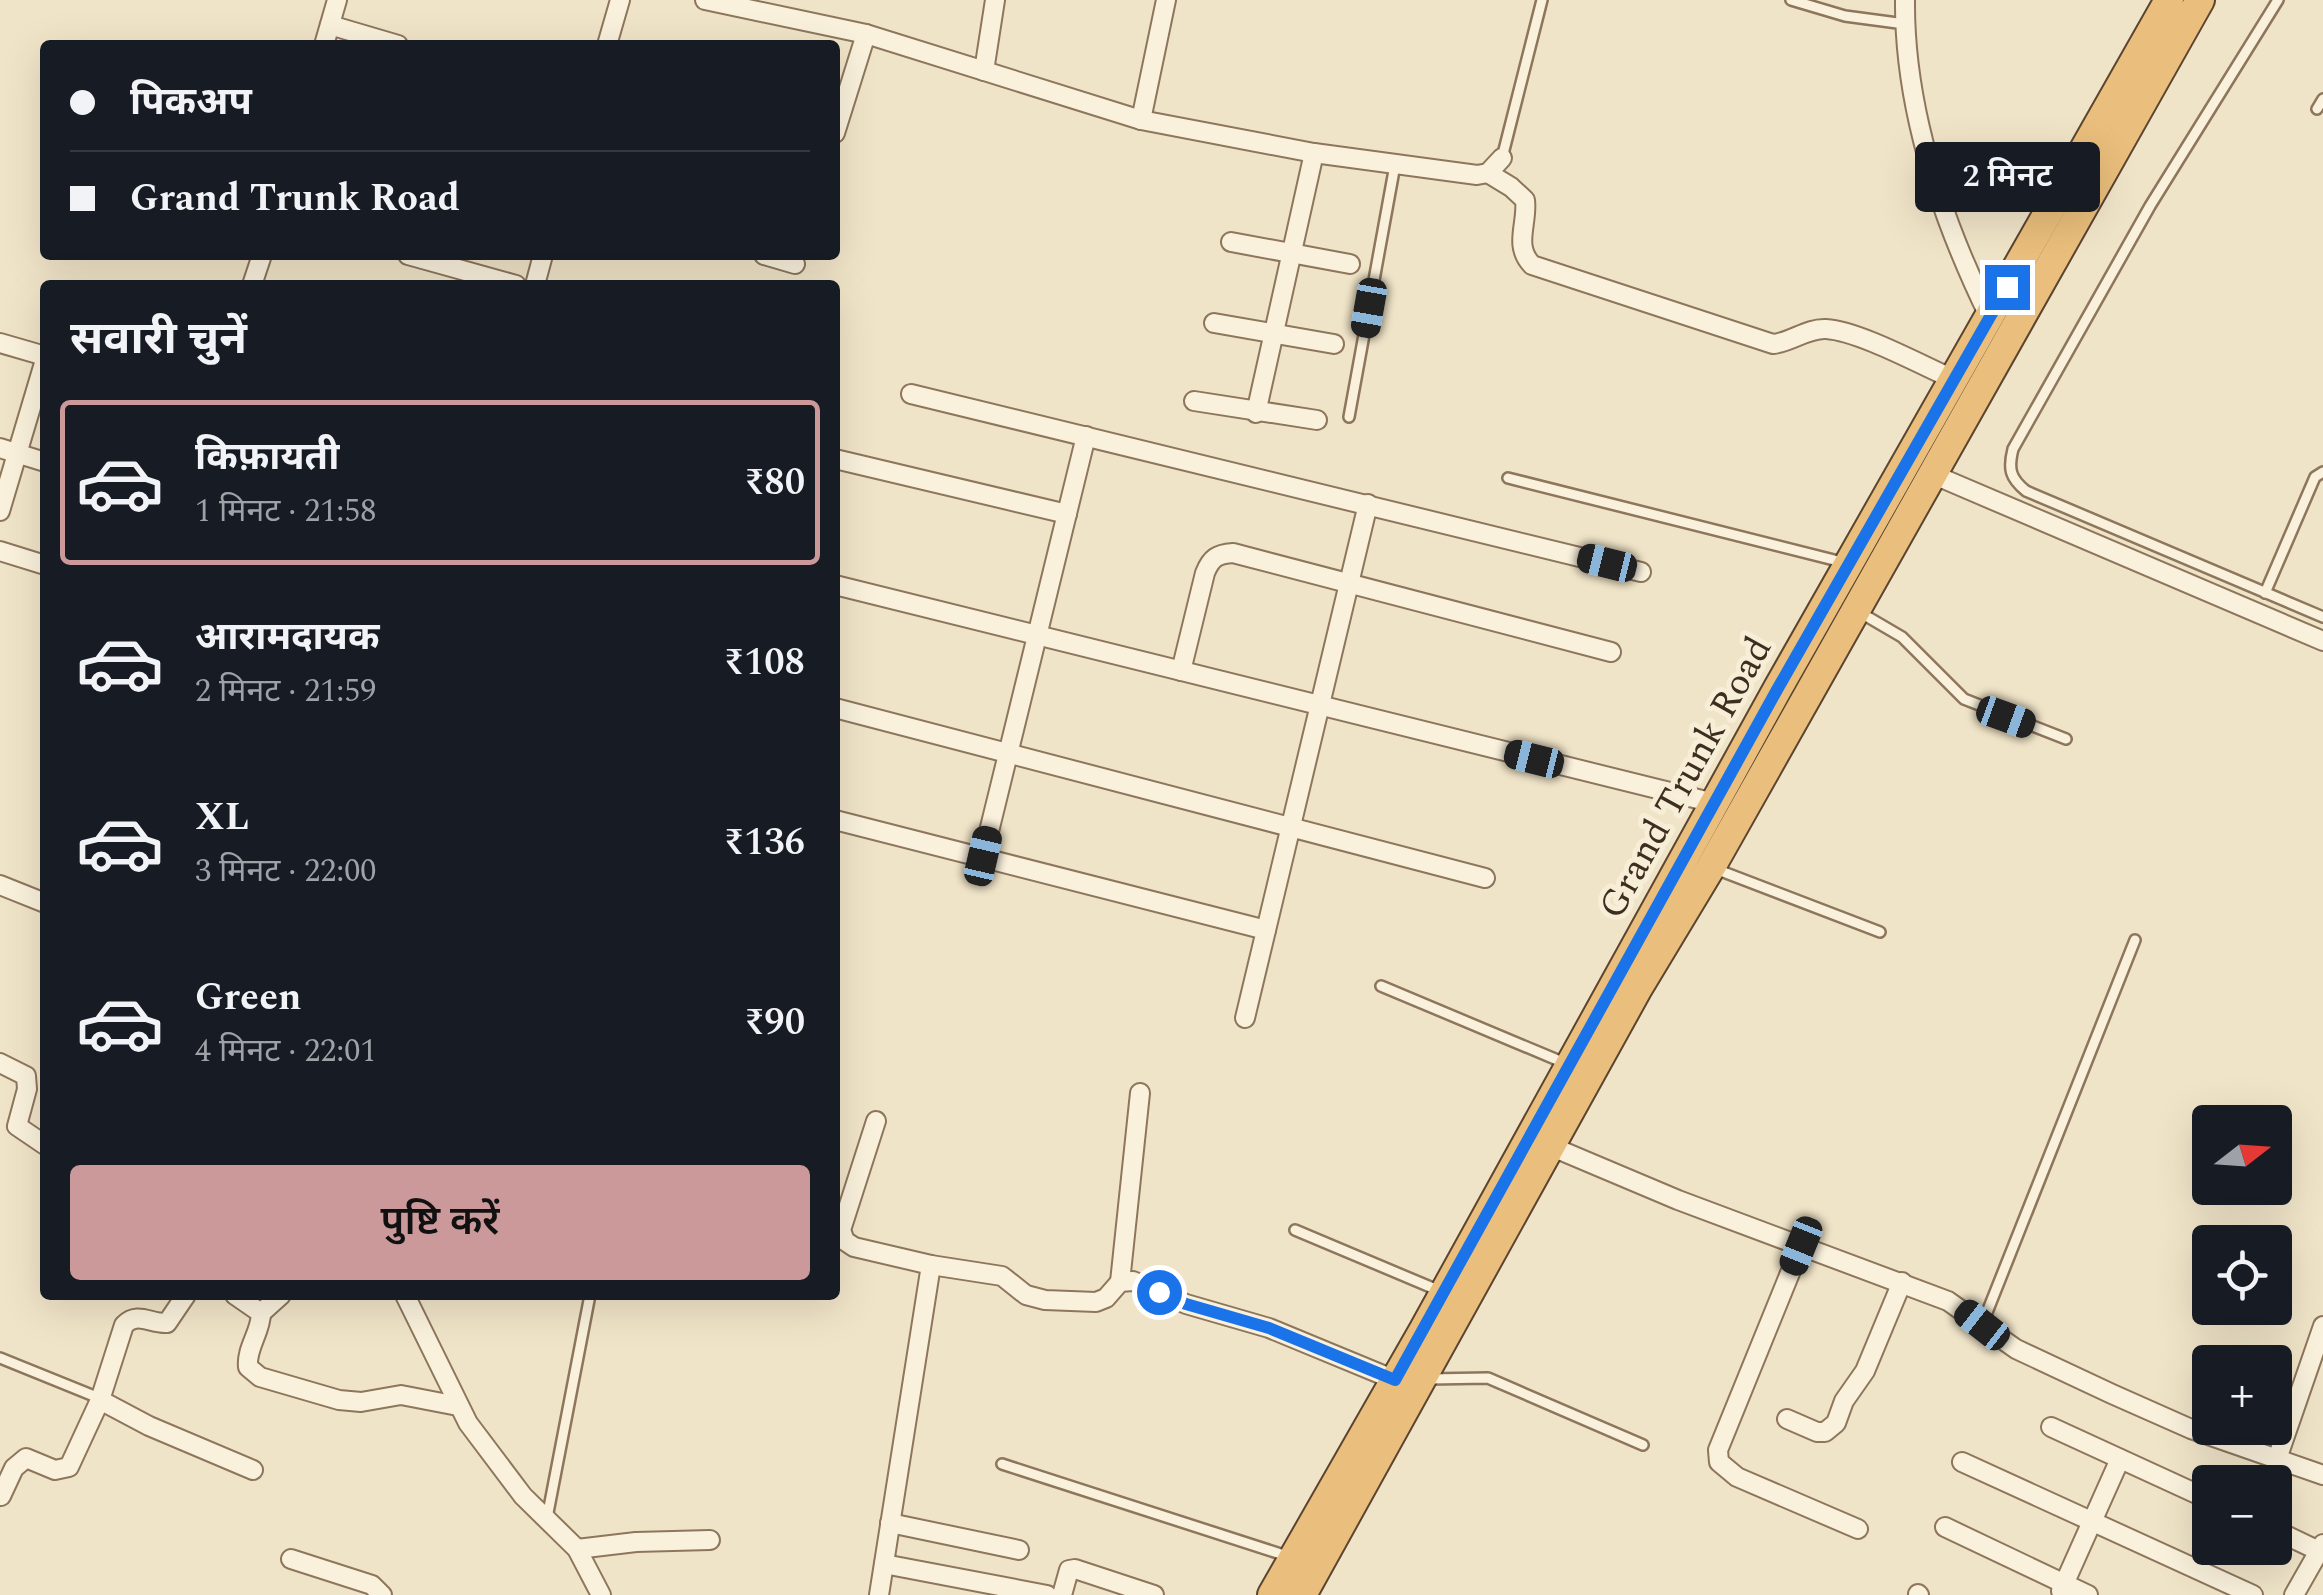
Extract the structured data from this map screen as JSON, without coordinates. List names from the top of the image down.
{
  "streets": {
    "highway": ["Grand Trunk Road"]
  },
  "north": "right",
  "page": {
    "banner": ["पिकअप", "Grand Trunk Road"],
    "bubble": "2 मिनट",
    "heading": "सवारी चुनें",
    "list": [
      {
        "name": "किफ़ायती",
        "note": "1 मिनट · 21:58",
        "value": "₹80"
      },
      {
        "name": "आरामदायक",
        "note": "2 मिनट · 21:59",
        "value": "₹108"
      },
      {
        "name": "XL",
        "note": "3 मिनट · 22:00",
        "value": "₹136"
      },
      {
        "name": "Green",
        "note": "4 मिनट · 22:01",
        "value": "₹90"
      }
    ],
    "map_buttons": ["+", "−"],
    "buttons": "पुष्टि करें"
  }
}
